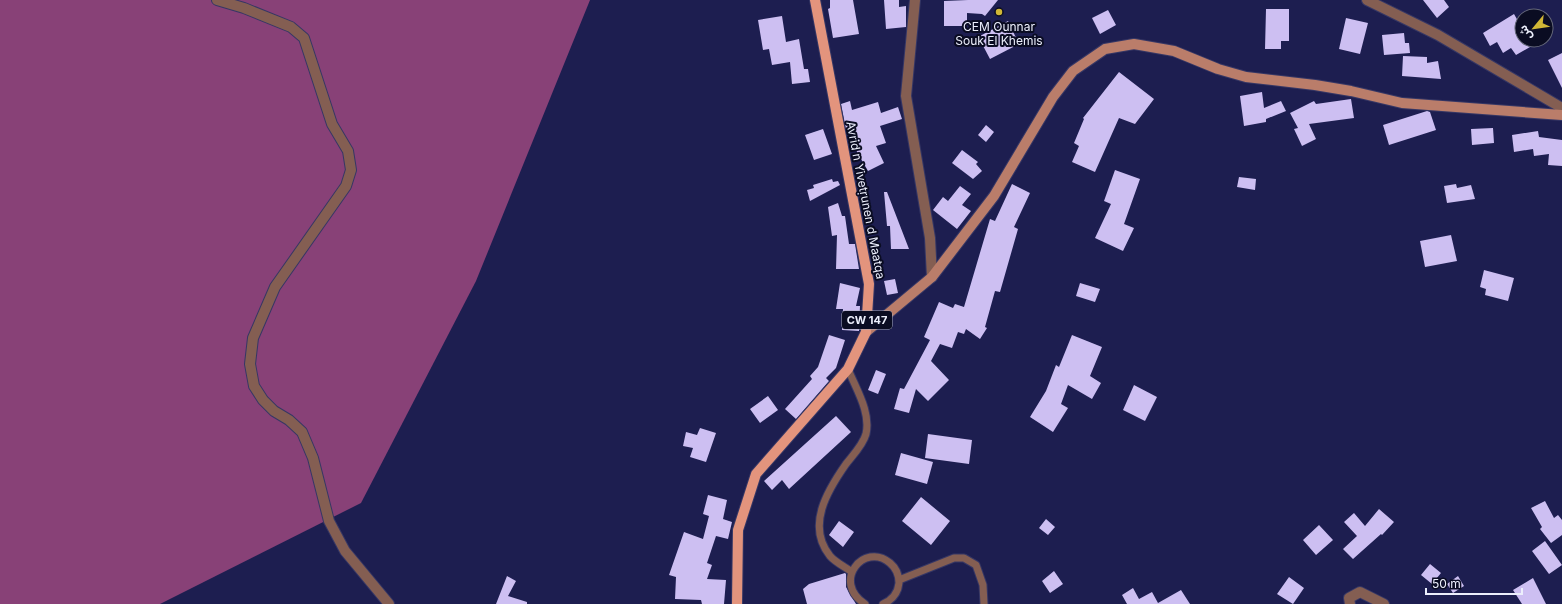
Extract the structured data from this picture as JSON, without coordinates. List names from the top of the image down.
{
  "streets": {
    "main road": ["Avrid n Yivetṛunen d Maatqa", "CW 147"]
  },
  "places": ["CEM Ounnar Souk El Khemis"],
  "scale_bar": "50 m",
  "north": "bottom left"
}
